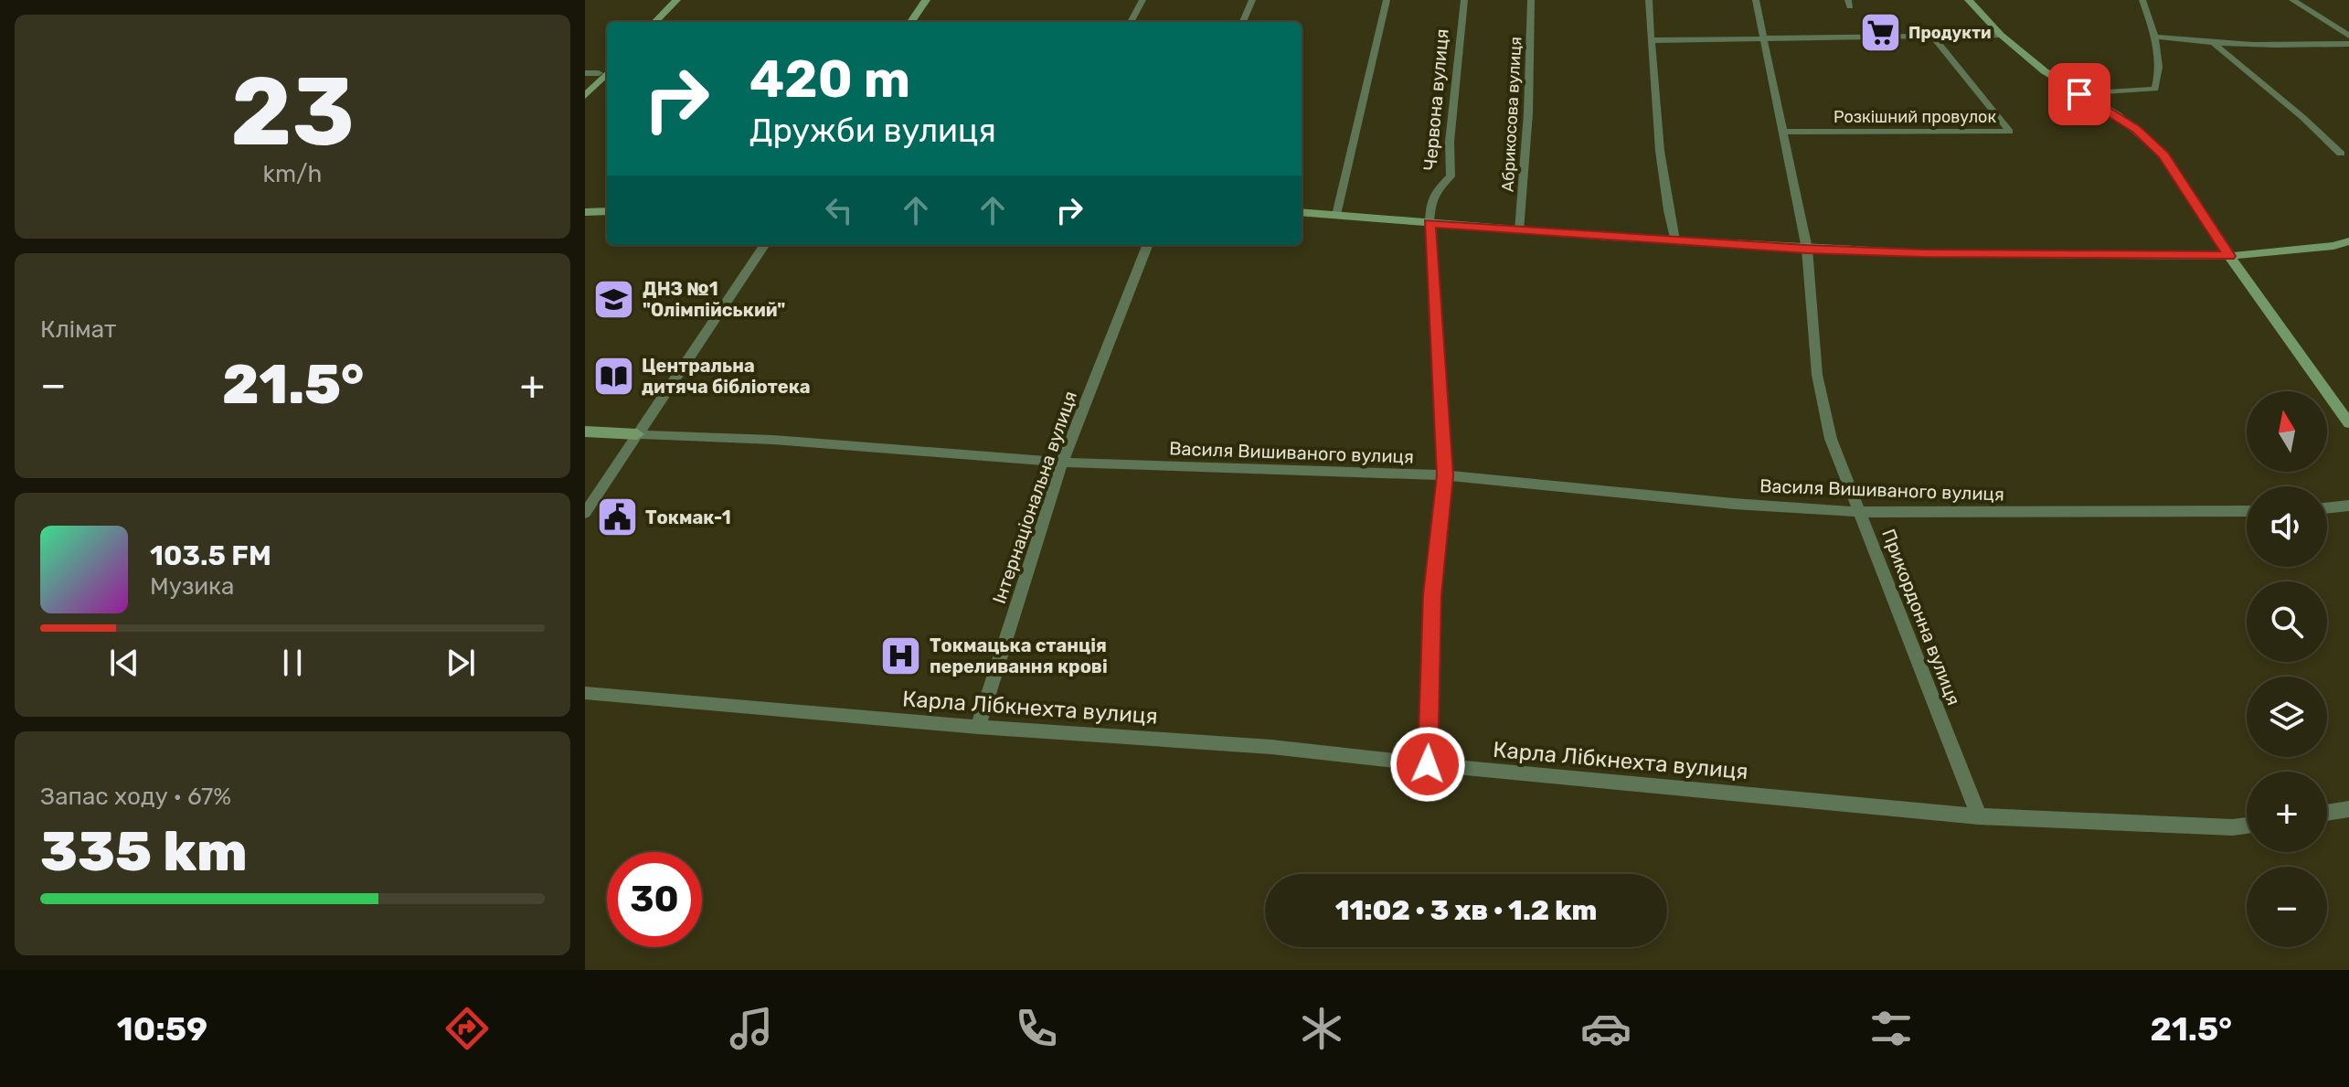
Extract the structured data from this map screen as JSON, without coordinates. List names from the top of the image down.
{
  "streets": {
    "street": [
      "Червона вулиця",
      "Абрикосова вулиця",
      "Розкішний провулок",
      "Василя Вишиваного вулиця",
      "Інтернаціональна вулиця",
      "Прикордонна вулиця",
      "Карла Лібкнехта вулиця"
    ]
  },
  "crossings": [
    ["Червона вулиця", "Василя Вишиваного вулиця"],
    ["Червона вулиця", "Карла Лібкнехта вулиця"],
    ["Розкішний провулок", "Прикордонна вулиця"],
    ["Василя Вишиваного вулиця", "Інтернаціональна вулиця"],
    ["Василя Вишиваного вулиця", "Прикордонна вулиця"],
    ["Інтернаціональна вулиця", "Карла Лібкнехта вулиця"],
    ["Прикордонна вулиця", "Карла Лібкнехта вулиця"]
  ],
  "places": {
    "supermarket": ["Продукти"],
    "school or university": ["ДНЗ №1 \"Олімпійський\""],
    "library": ["Центральна дитяча бібліотека"],
    "public building": ["Токмак-1"],
    "hospital": ["Токмацька станція переливання крові"]
  },
  "north": "top",
  "page": {
    "tile": [
      ["23", "km/h"],
      "Клімат",
      ["Запас ходу · 67%", "335 km"]
    ],
    "turn": ["420 m", "Дружби вулиця"],
    "heat": ["−", "21.5°", "+"],
    "map_buttons": ["+", "−"],
    "song": ["103.5 FM", "Музика"],
    "limit": "30",
    "trip": "11:02 · 3 хв · 1.2 km",
    "tabs": ["10:59", "21.5°"]
  }
}
